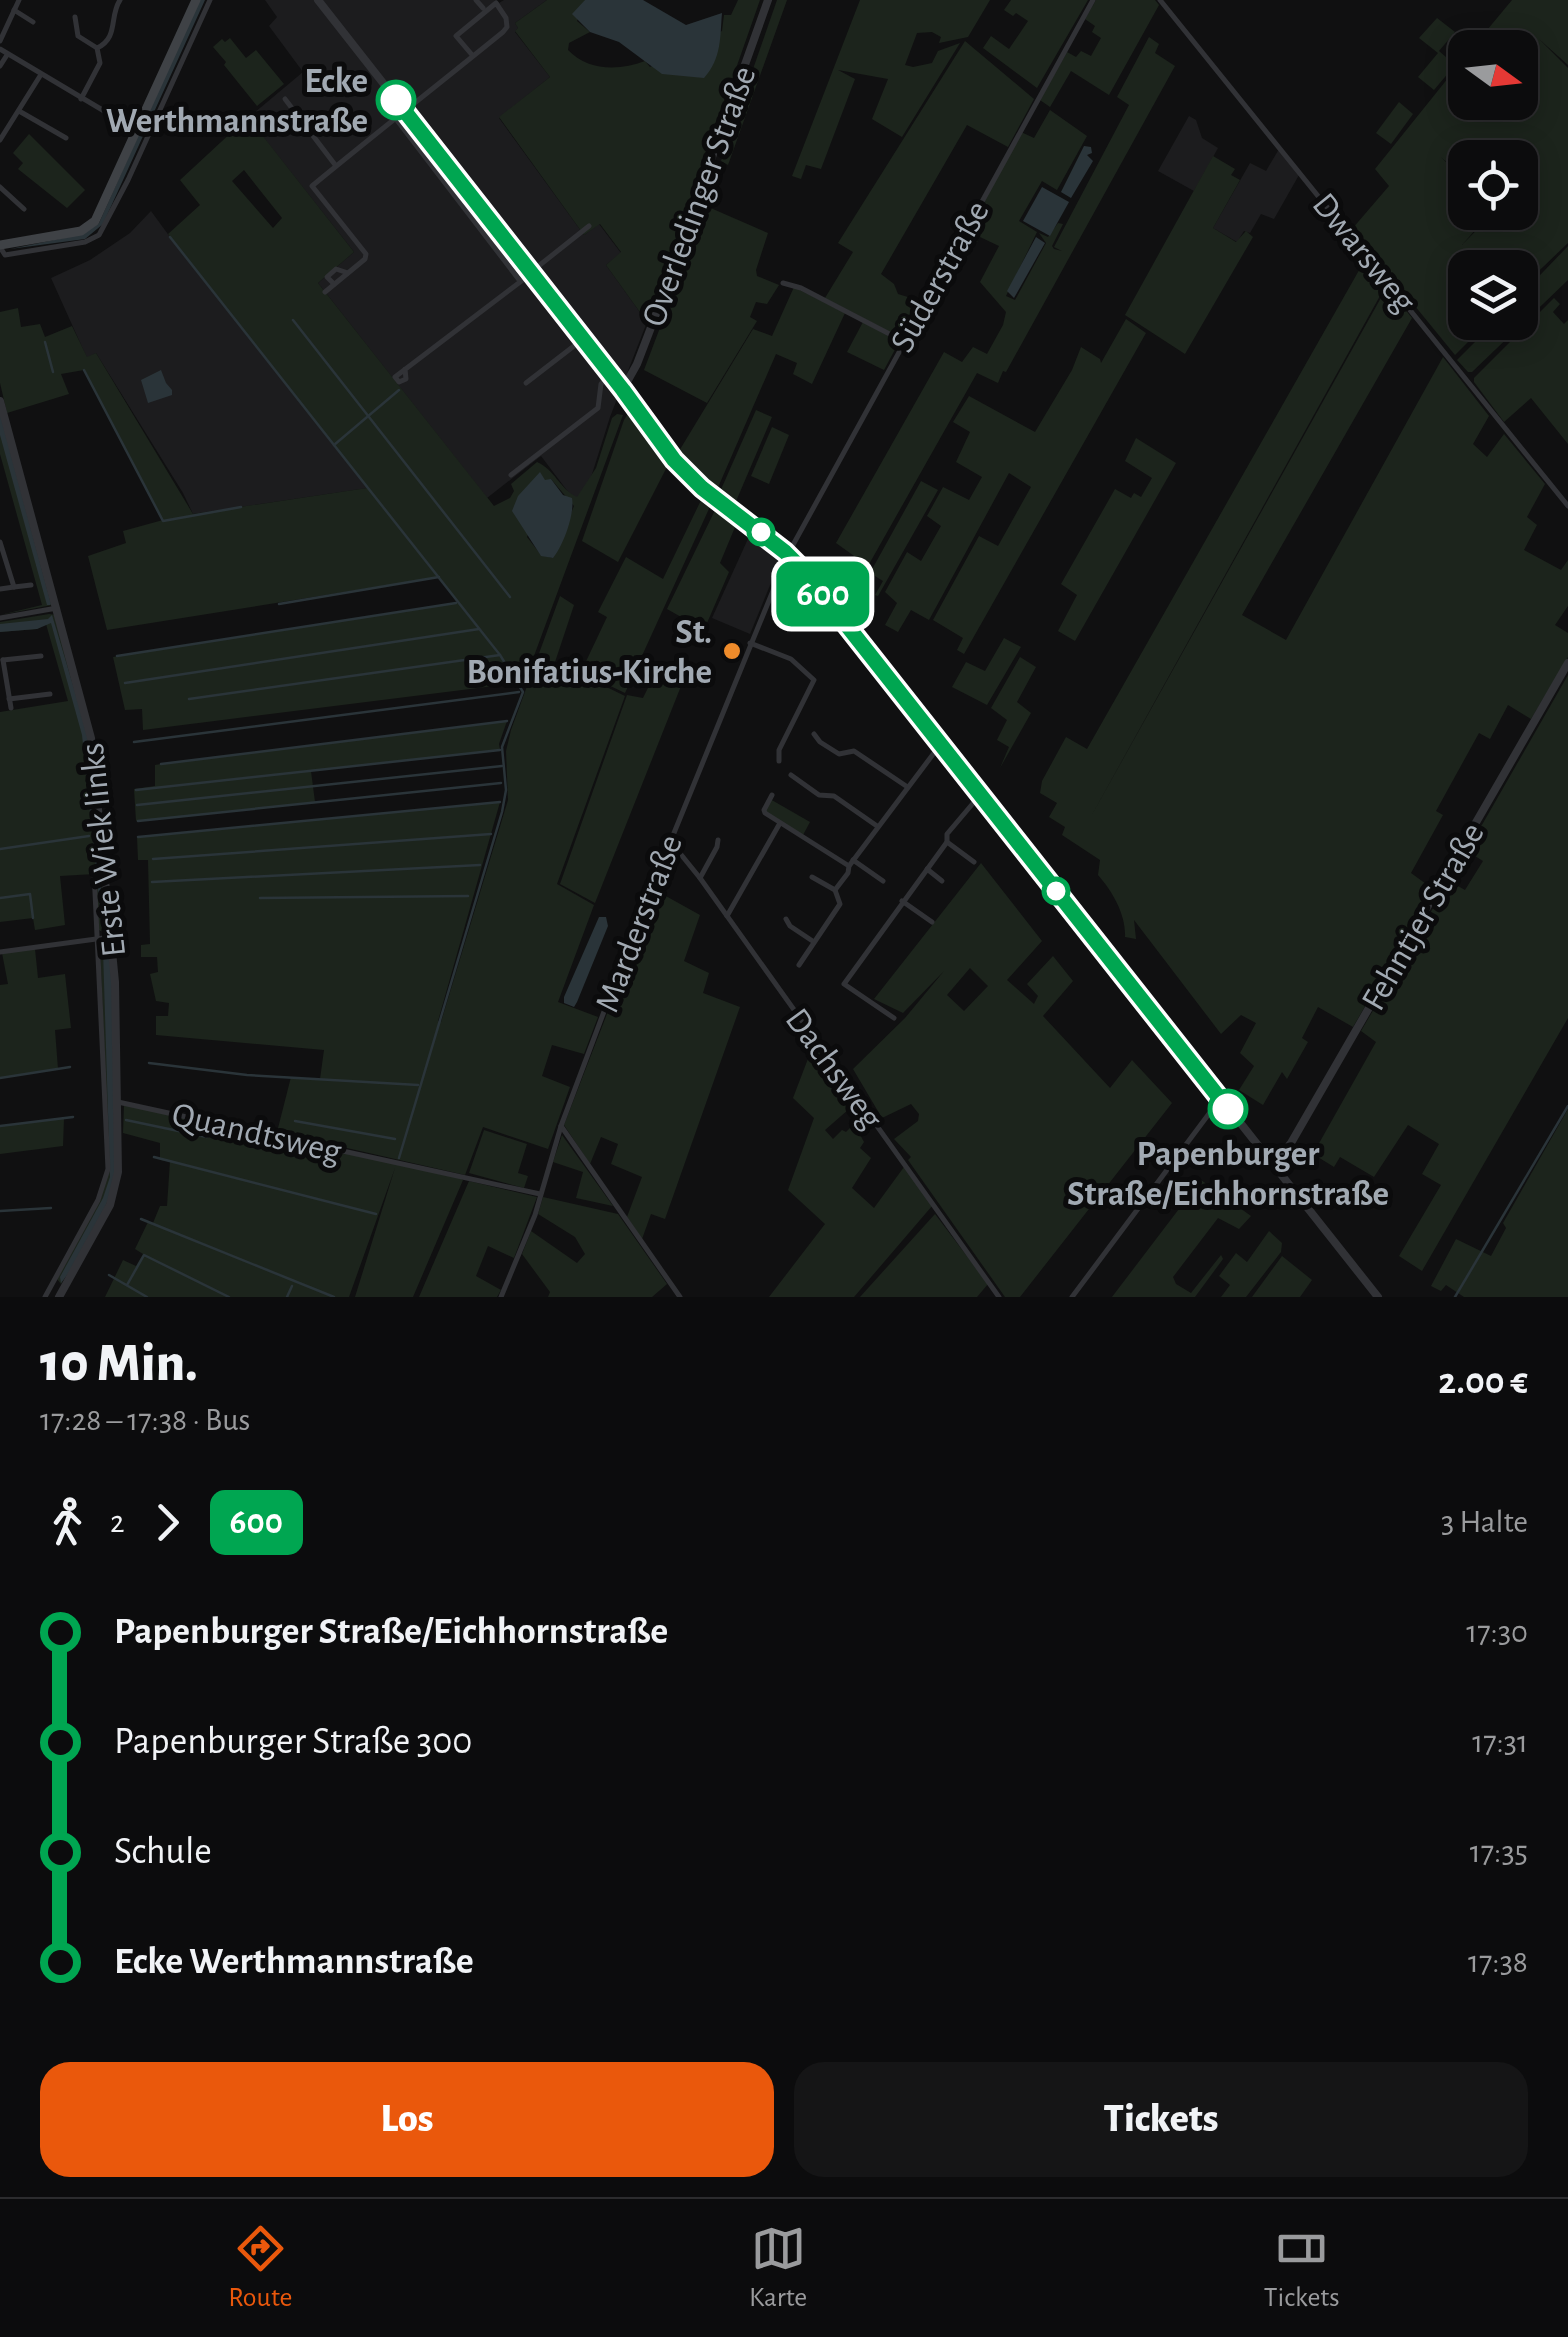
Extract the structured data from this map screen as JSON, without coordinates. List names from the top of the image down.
{
  "streets": {
    "street": [
      "Overledinger Straße",
      "Dwarsweg",
      "Süderstraße",
      "Erste Wiek links",
      "Fehntjer Straße",
      "Marderstraße",
      "Dachsweg",
      "Quandtsweg"
    ]
  },
  "crossings": [
    ["Süderstraße", "Marderstraße"],
    ["Erste Wiek links", "Quandtsweg"],
    ["Marderstraße", "Dachsweg"],
    ["Marderstraße", "Quandtsweg"]
  ],
  "places": ["Ecke Werthmannstraße", "St. Bonifatius-Kirche", "Papenburger Straße/Eichhornstraße"],
  "lines": ["bus line 600"],
  "north": "right",
  "page": {
    "on_map": "600",
    "heading": ["10 Min.", "17:28 – 17:38 · Bus", "2.00 €"],
    "legs": ["2", "600", "3 Halte"],
    "list": [
      {
        "name": "Papenburger Straße/Eichhornstraße",
        "value": "17:30"
      },
      {
        "name": "Papenburger Straße 300",
        "value": "17:31"
      },
      {
        "name": "Schule",
        "value": "17:35"
      },
      {
        "name": "Ecke Werthmannstraße",
        "value": "17:38"
      }
    ],
    "buttons": ["Los", "Tickets"],
    "tabs": ["Route", "Karte", "Tickets"]
  }
}
